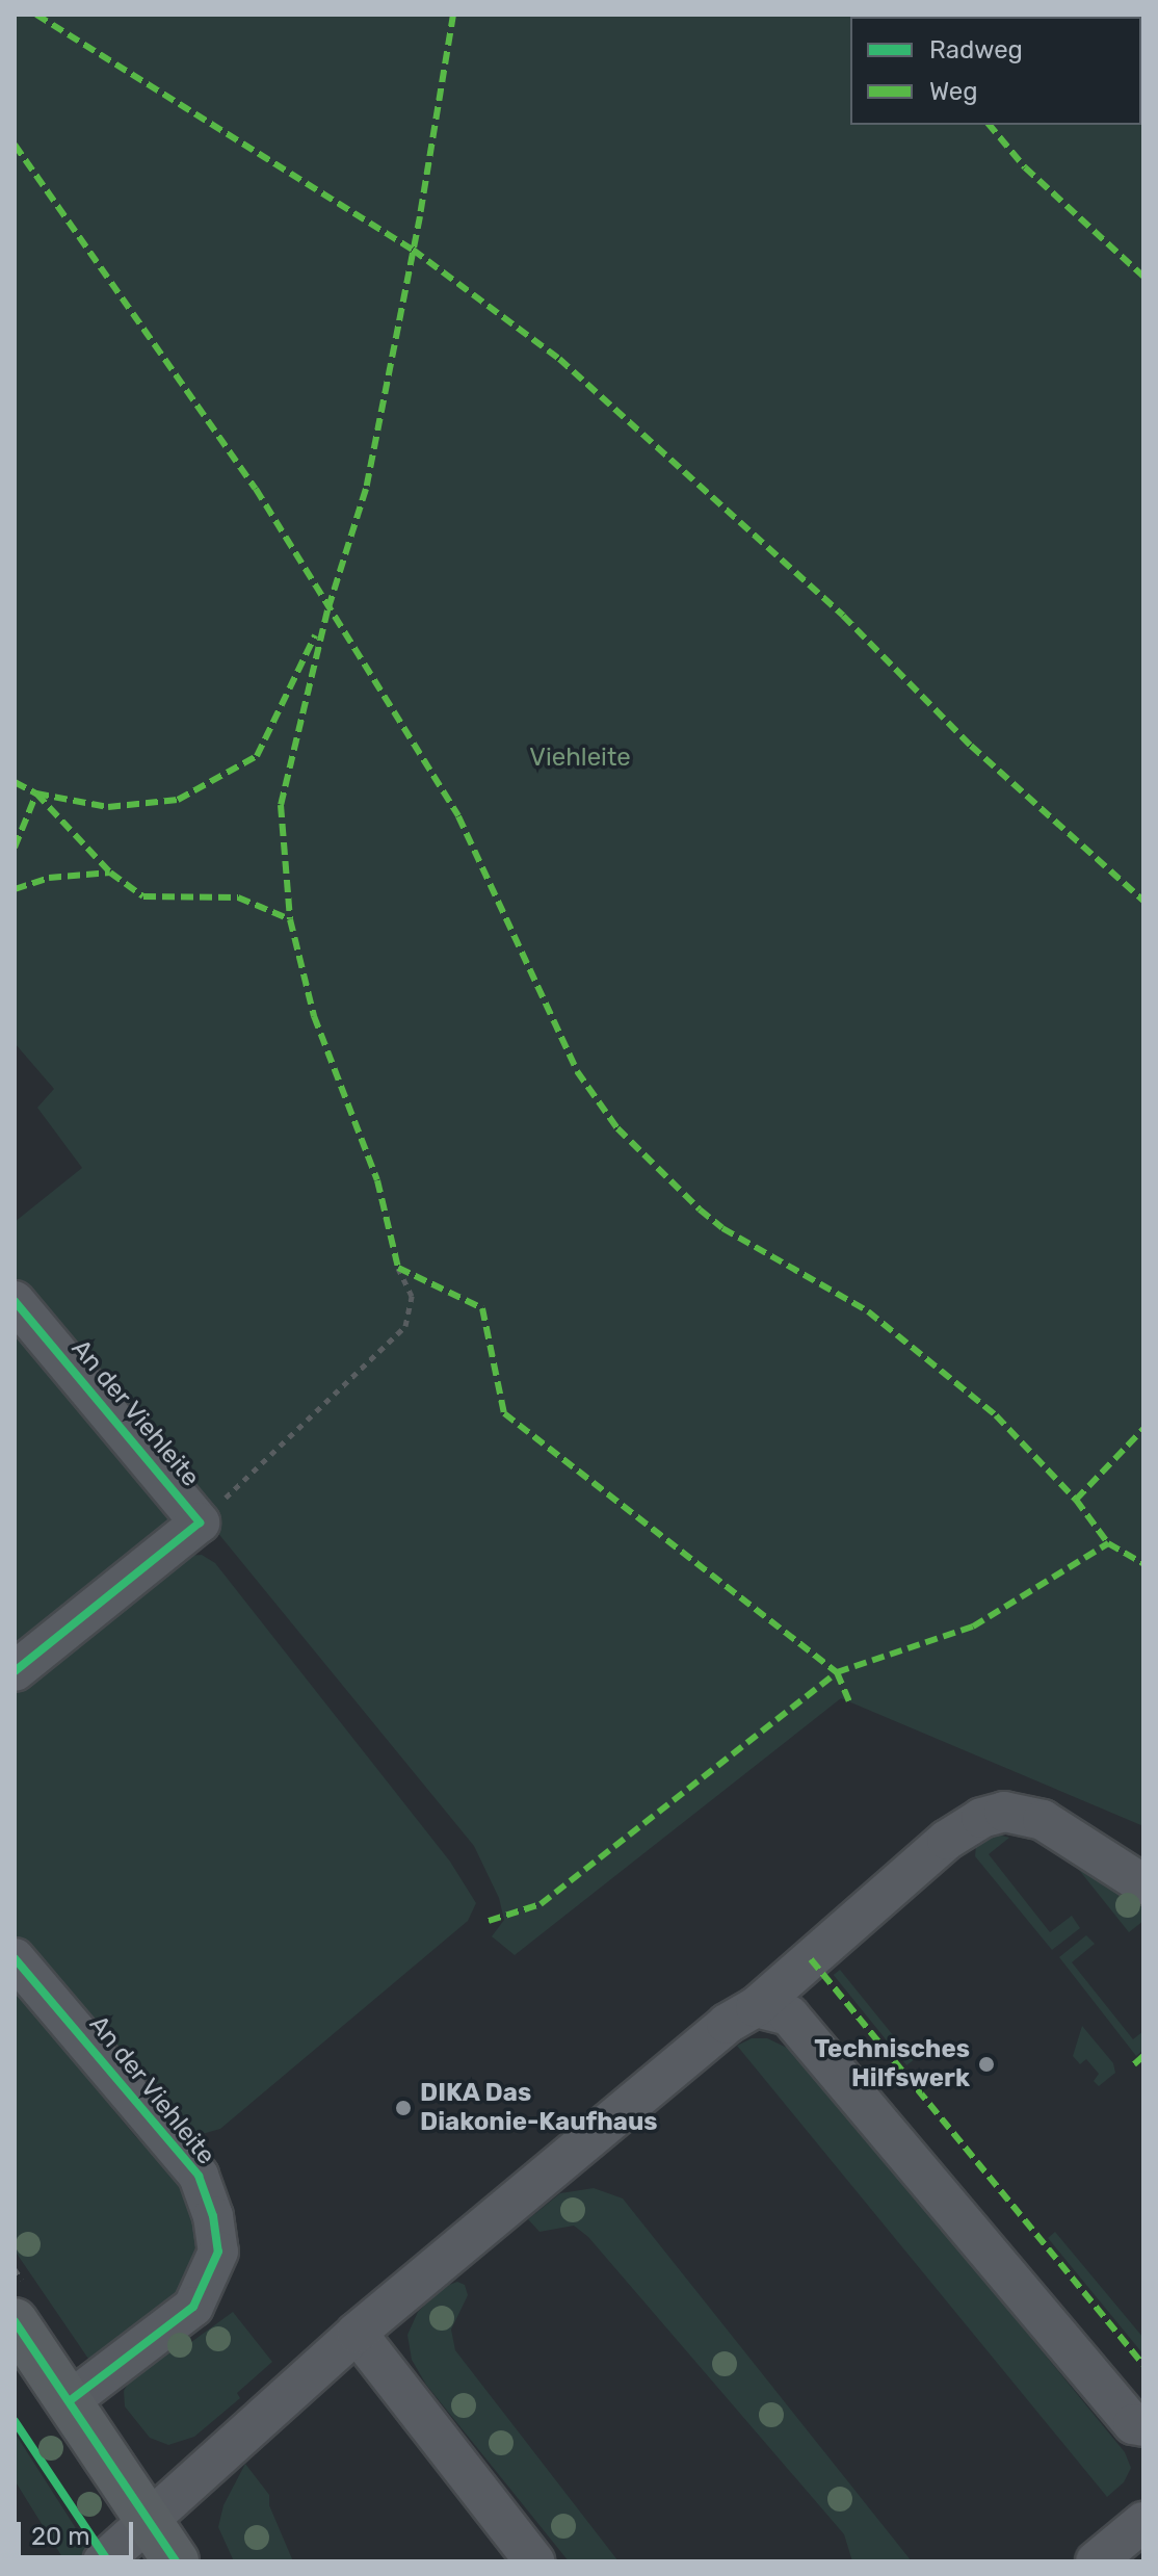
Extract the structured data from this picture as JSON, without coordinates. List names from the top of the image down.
{
  "streets": {
    "street": ["An der Viehleite"]
  },
  "parks": ["Viehleite"],
  "places": ["Technisches Hilfswerk", "DIKA Das Diakonie-Kaufhaus"],
  "legend": ["Radweg", "Weg"],
  "scale_bar": "20 m"
}
